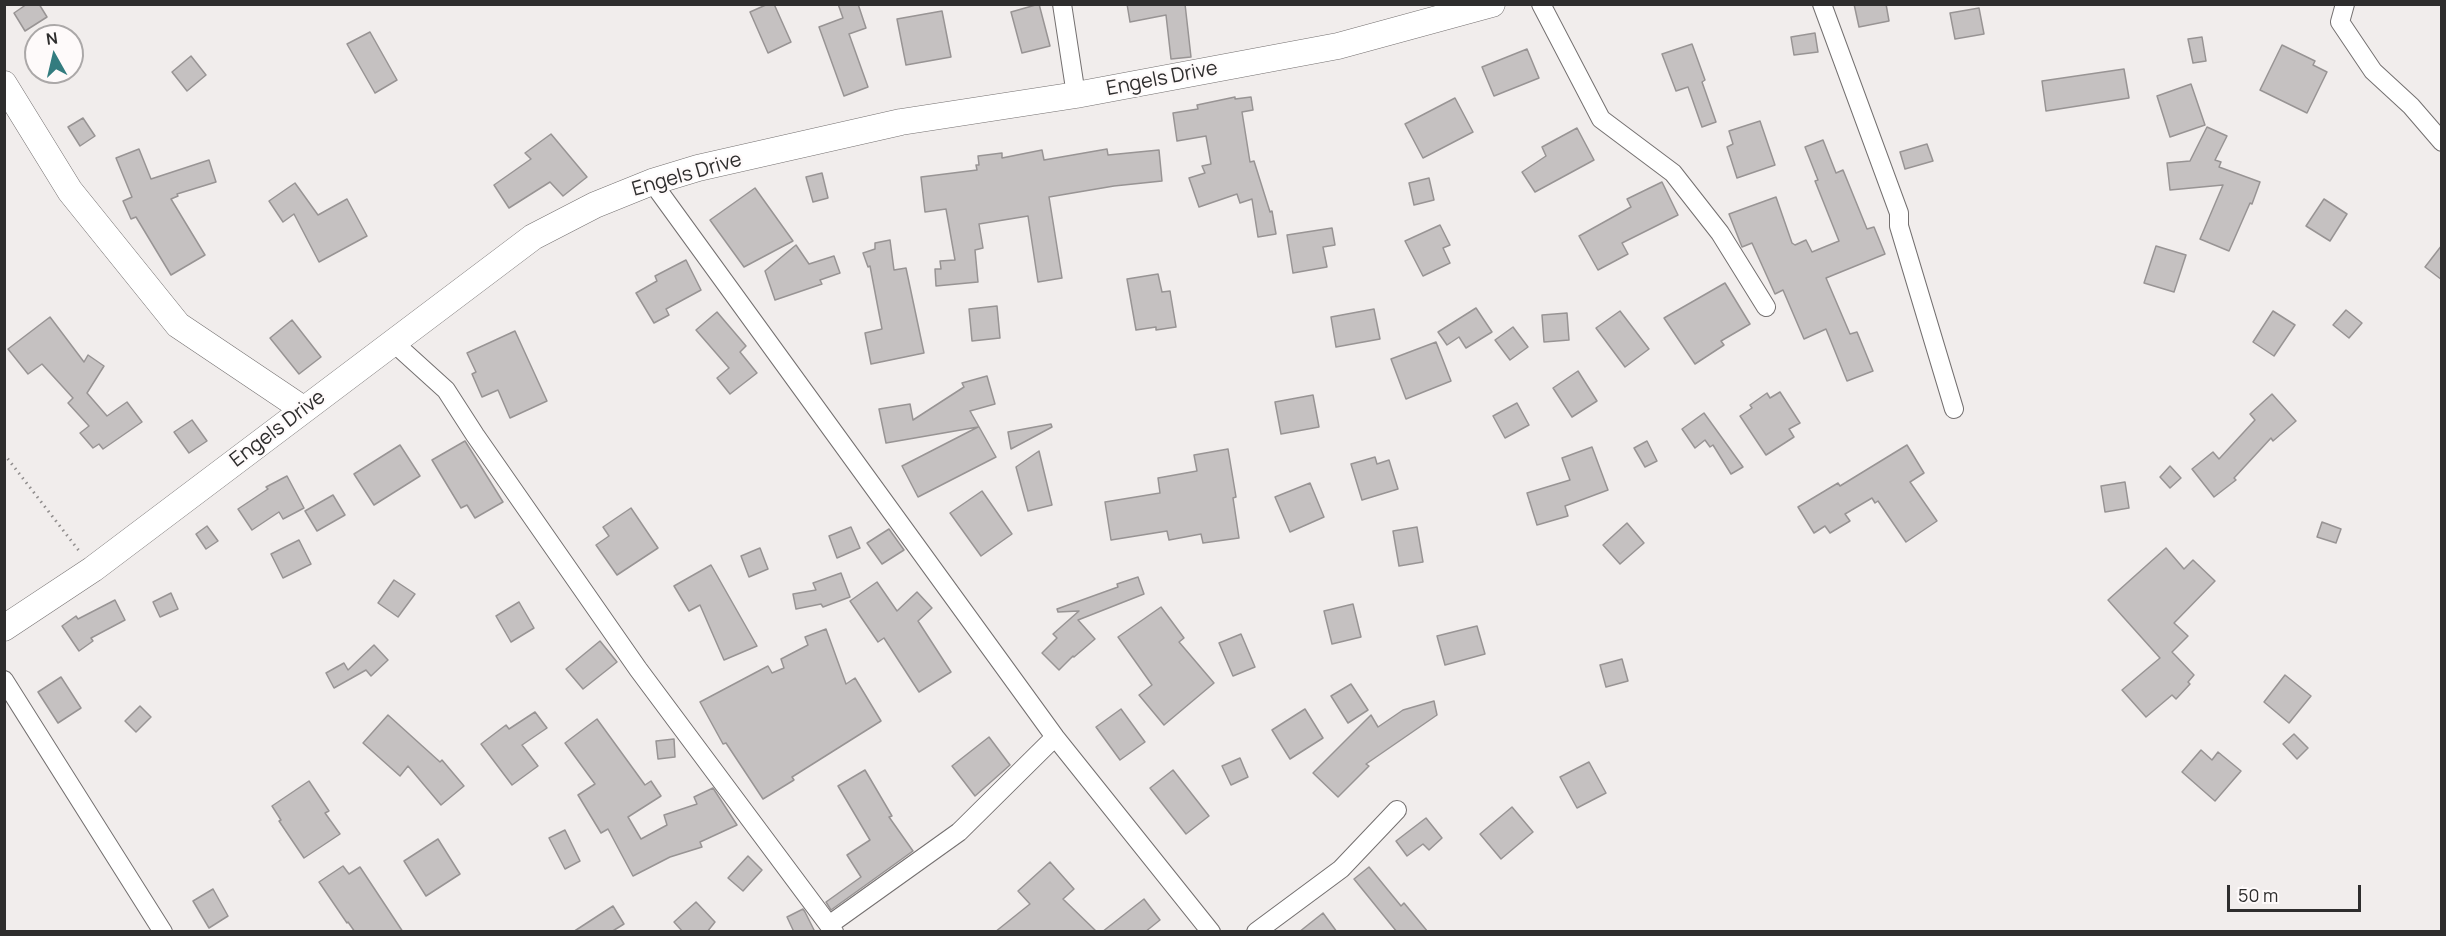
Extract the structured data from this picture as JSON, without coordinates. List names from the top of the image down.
{
  "streets": {
    "street": ["Engels Drive"]
  },
  "scale_bar": "50 m",
  "north": "top"
}
